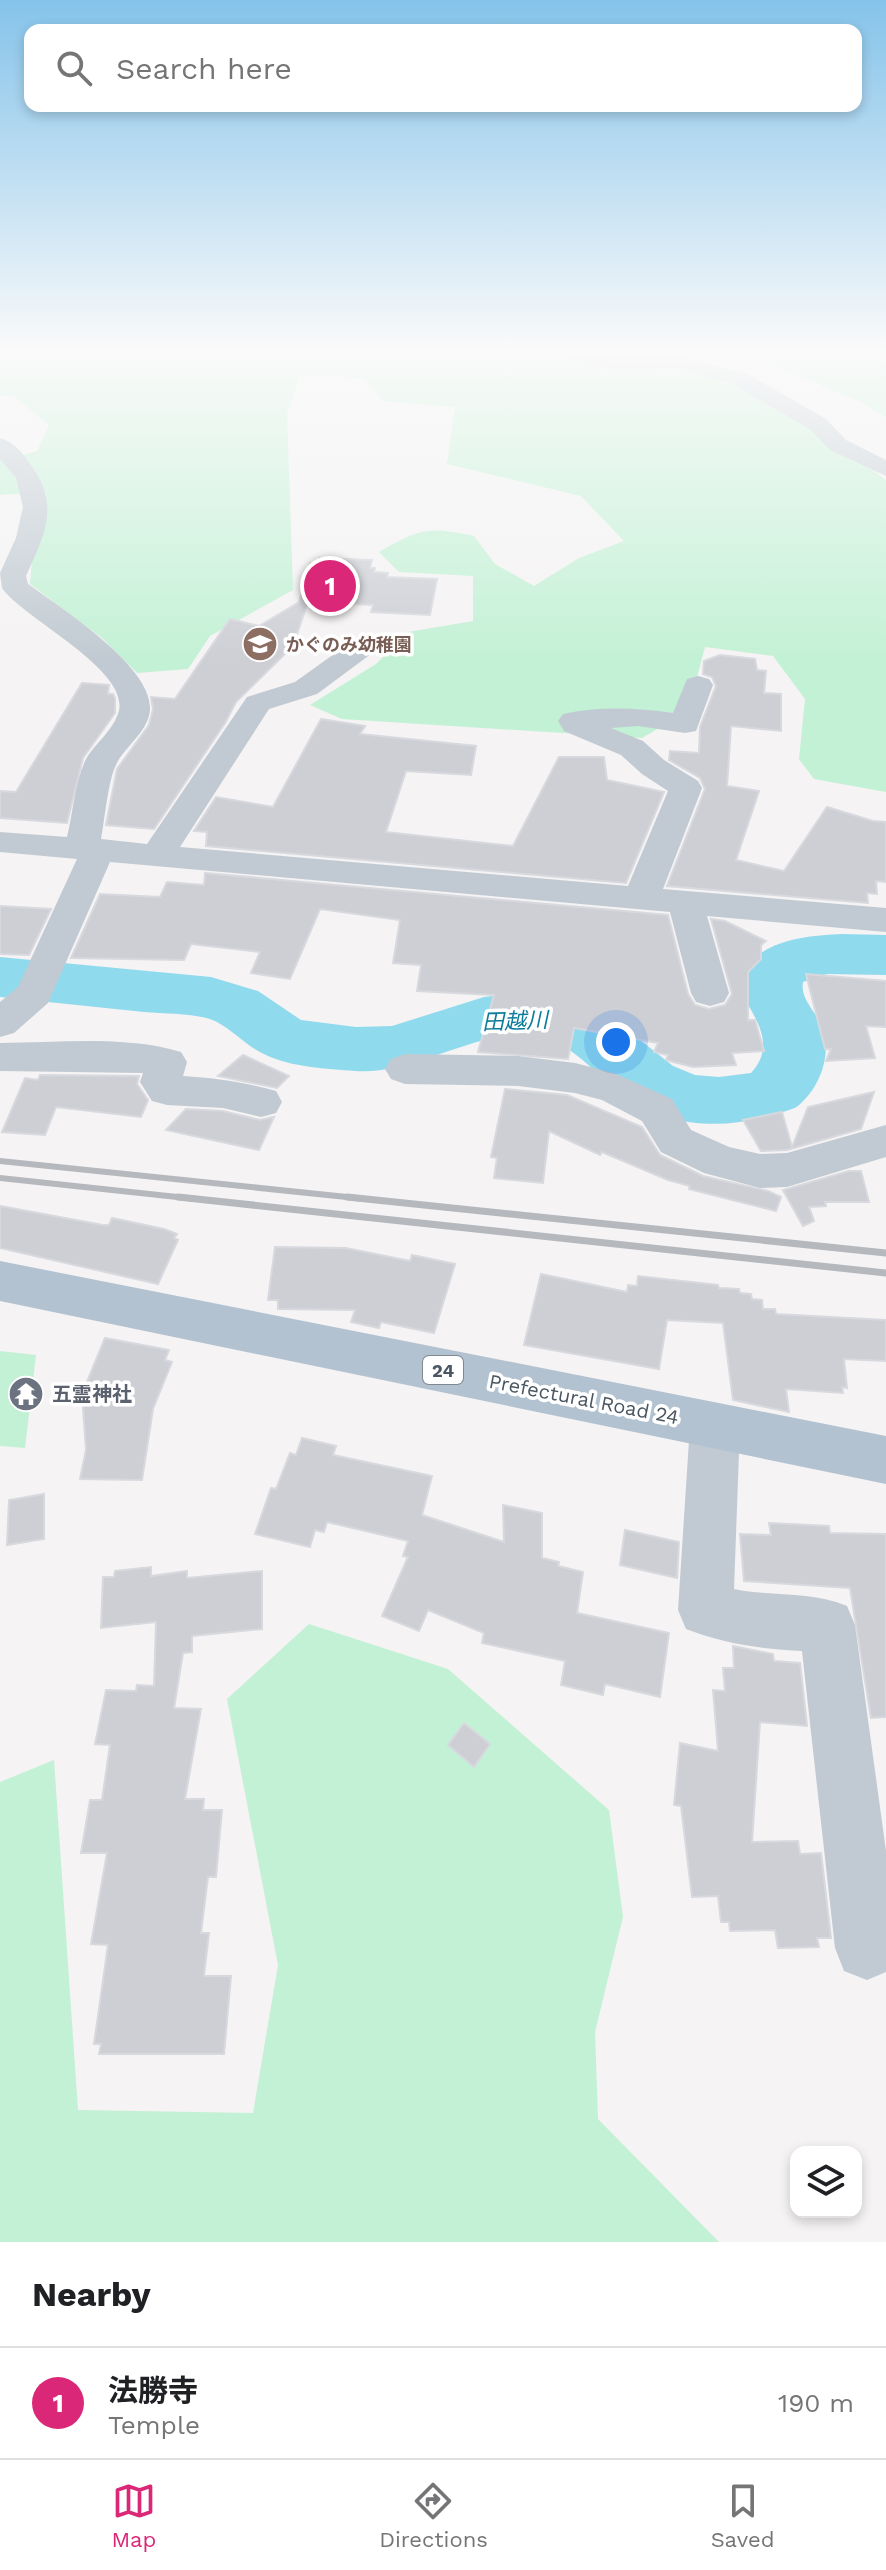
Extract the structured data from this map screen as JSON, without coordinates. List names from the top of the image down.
{
  "streets": {
    "main road": ["24", "Prefectural Road 24"]
  },
  "water": ["田越川"],
  "places": {
    "school or university": ["かぐのみ幼稚園"],
    "temple": ["五霊神社"]
  },
  "page": {
    "search": "Search here",
    "pins": "1",
    "heading": "Nearby",
    "list": [
      {
        "mark": "1",
        "name": "法勝寺",
        "note": "Temple",
        "value": "190 m"
      }
    ],
    "nav": ["Map", "Directions", "Saved"]
  }
}
